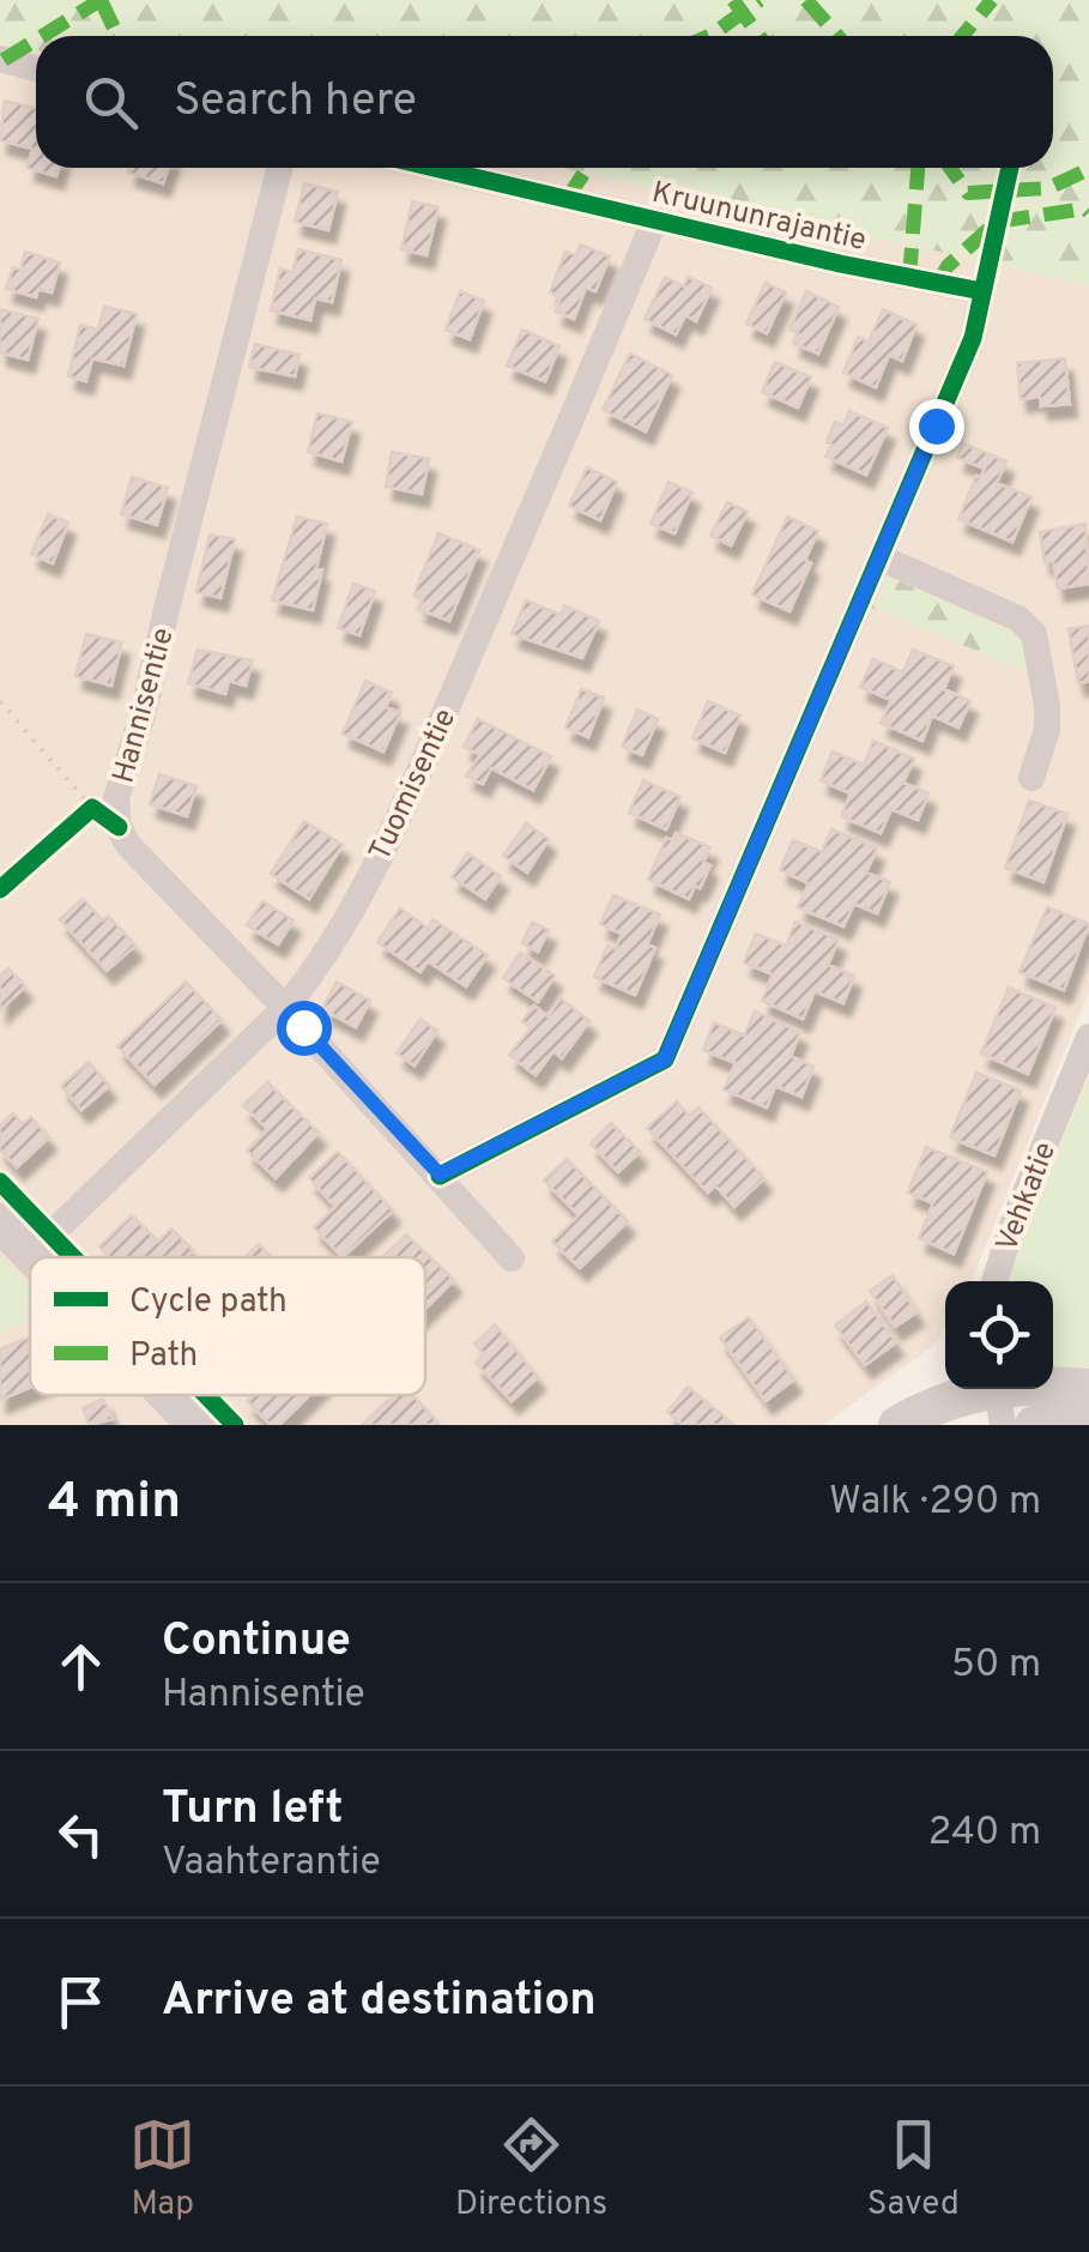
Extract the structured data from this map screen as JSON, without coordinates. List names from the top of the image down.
{
  "streets": {
    "street": [
      "Kruununrajantie",
      "Hannisentie",
      "Tuomisentie",
      "Vehkatie"
    ]
  },
  "crossings": [
    ["Kruununrajantie", "Tuomisentie"],
    ["Hannisentie", "Tuomisentie"]
  ],
  "legend": ["Cycle path", "Path"],
  "page": {
    "search": "Search here",
    "heading": ["4 min", "Walk · 290 m"],
    "list": [
      ["Continue", "Hannisentie", "50 m"],
      ["Turn left", "Vaahterantie", "240 m"],
      "Arrive at destination"
    ],
    "nav": ["Map", "Directions", "Saved"]
  }
}
